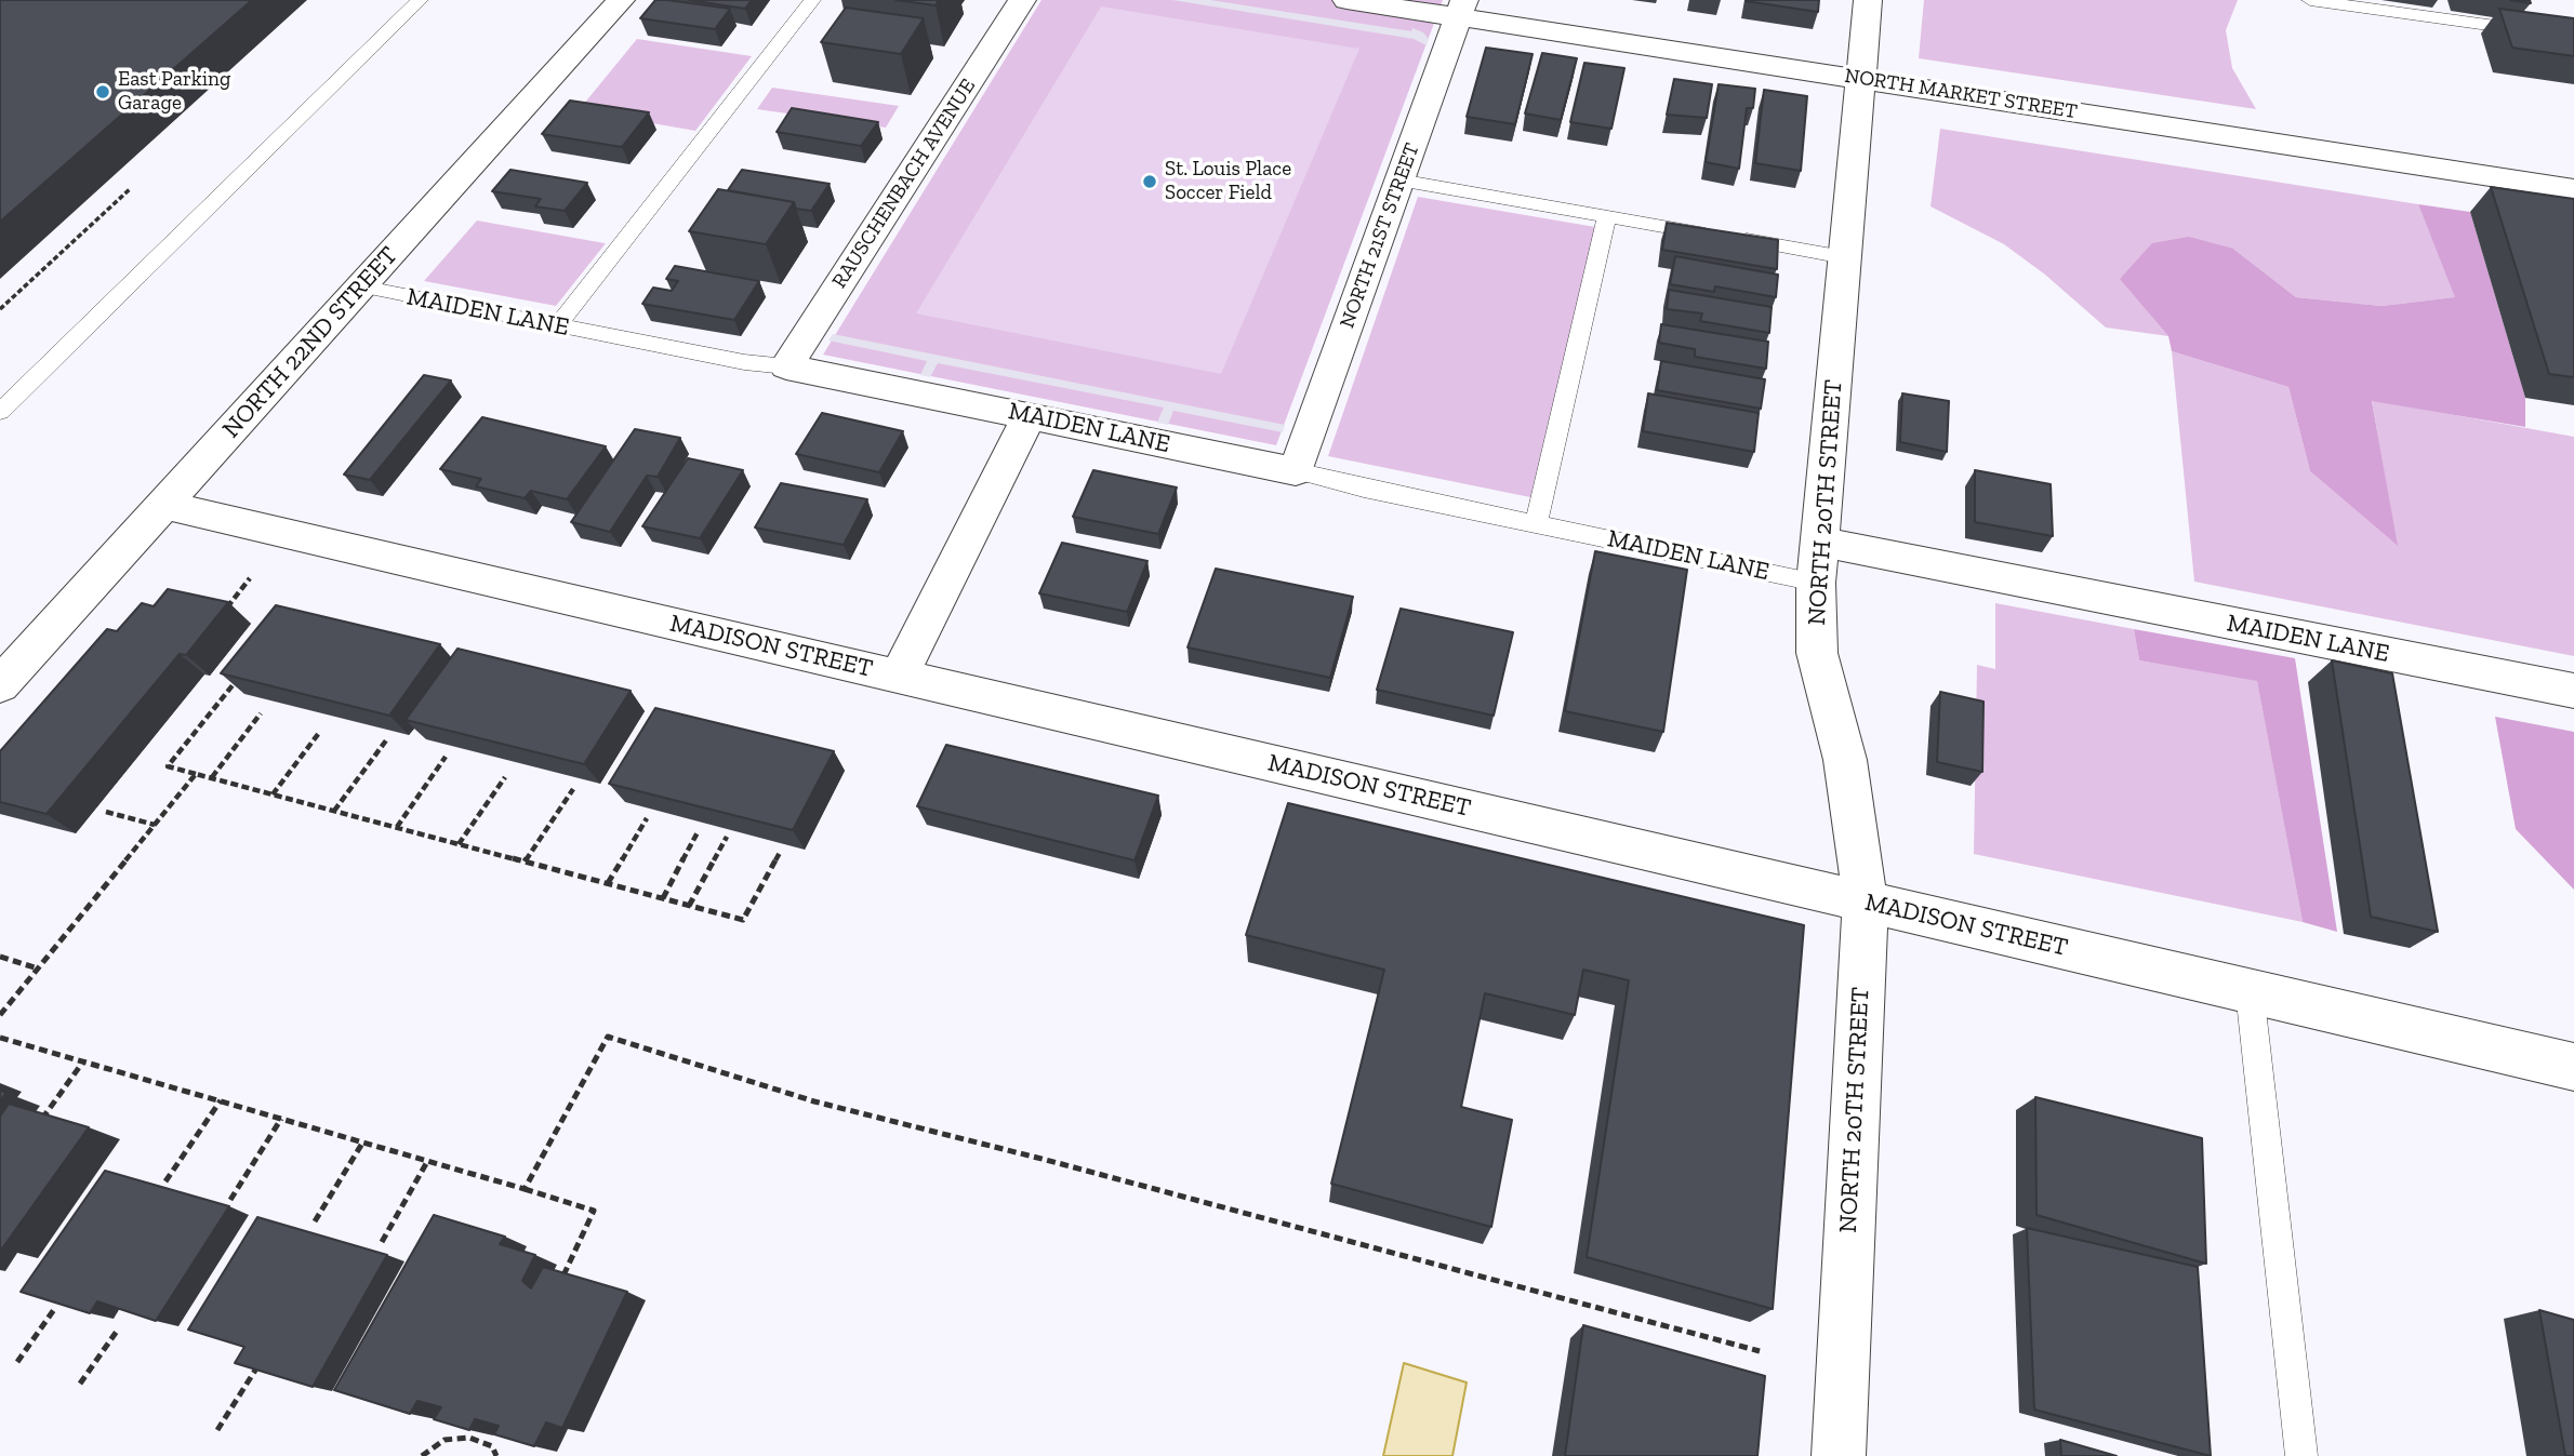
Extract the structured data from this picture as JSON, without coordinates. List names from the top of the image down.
{
  "streets": {
    "street": [
      "NORTH MARKET STREET",
      "RAUSCHENBACH AVENUE",
      "NORTH 21ST STREET",
      "MAIDEN LANE",
      "NORTH 22ND STREET",
      "NORTH 20TH STREET",
      "MADISON STREET"
    ]
  },
  "crossings": [
    ["NORTH MARKET STREET", "NORTH 21ST STREET"],
    ["NORTH MARKET STREET", "NORTH 20TH STREET"],
    ["RAUSCHENBACH AVENUE", "MAIDEN LANE"],
    ["NORTH 21ST STREET", "MAIDEN LANE"],
    ["MAIDEN LANE", "NORTH 22ND STREET"],
    ["MAIDEN LANE", "NORTH 20TH STREET"],
    ["NORTH 22ND STREET", "MADISON STREET"],
    ["NORTH 20TH STREET", "MADISON STREET"]
  ],
  "places": ["East Parking Garage", "St. Louis Place Soccer Field"]
}
